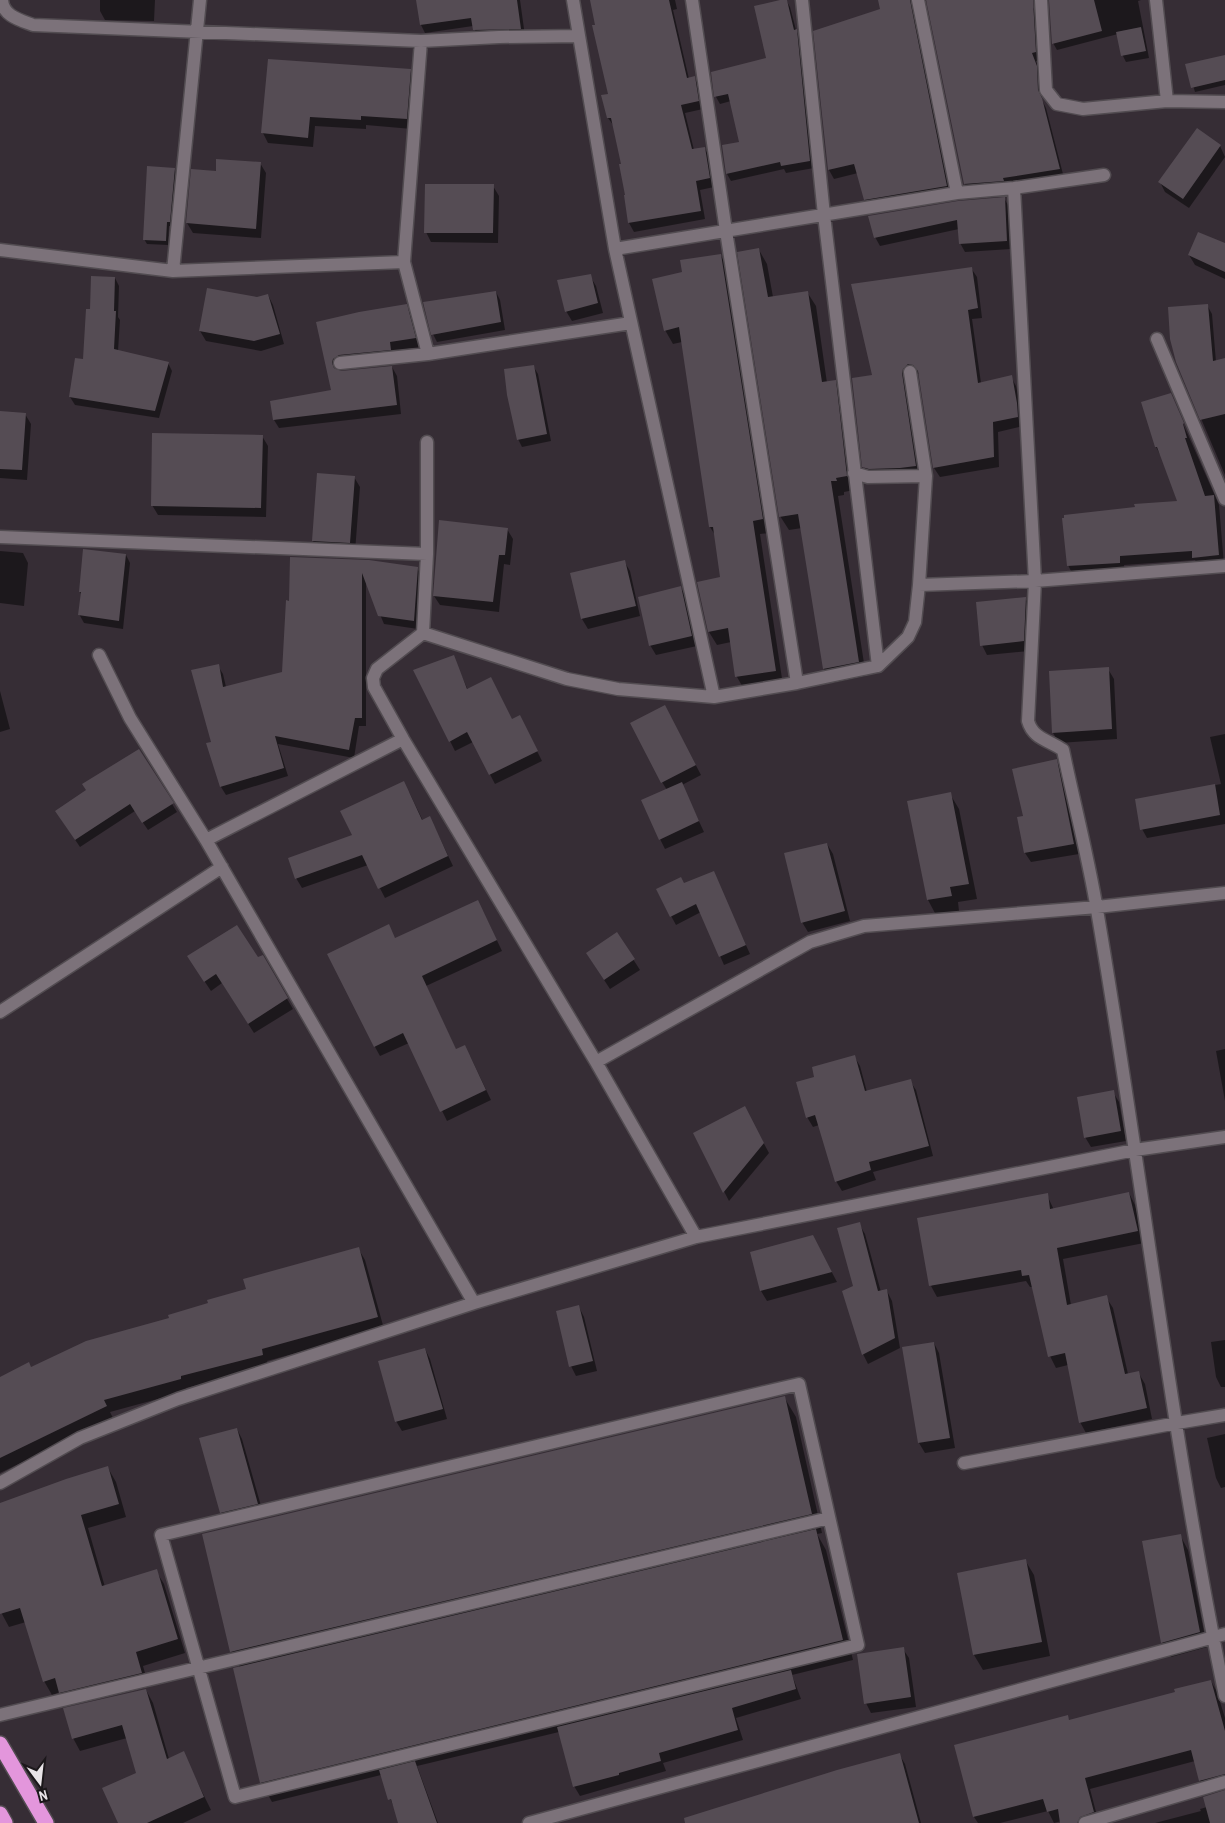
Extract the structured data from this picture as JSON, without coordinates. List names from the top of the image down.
{
  "north": "bottom"
}
